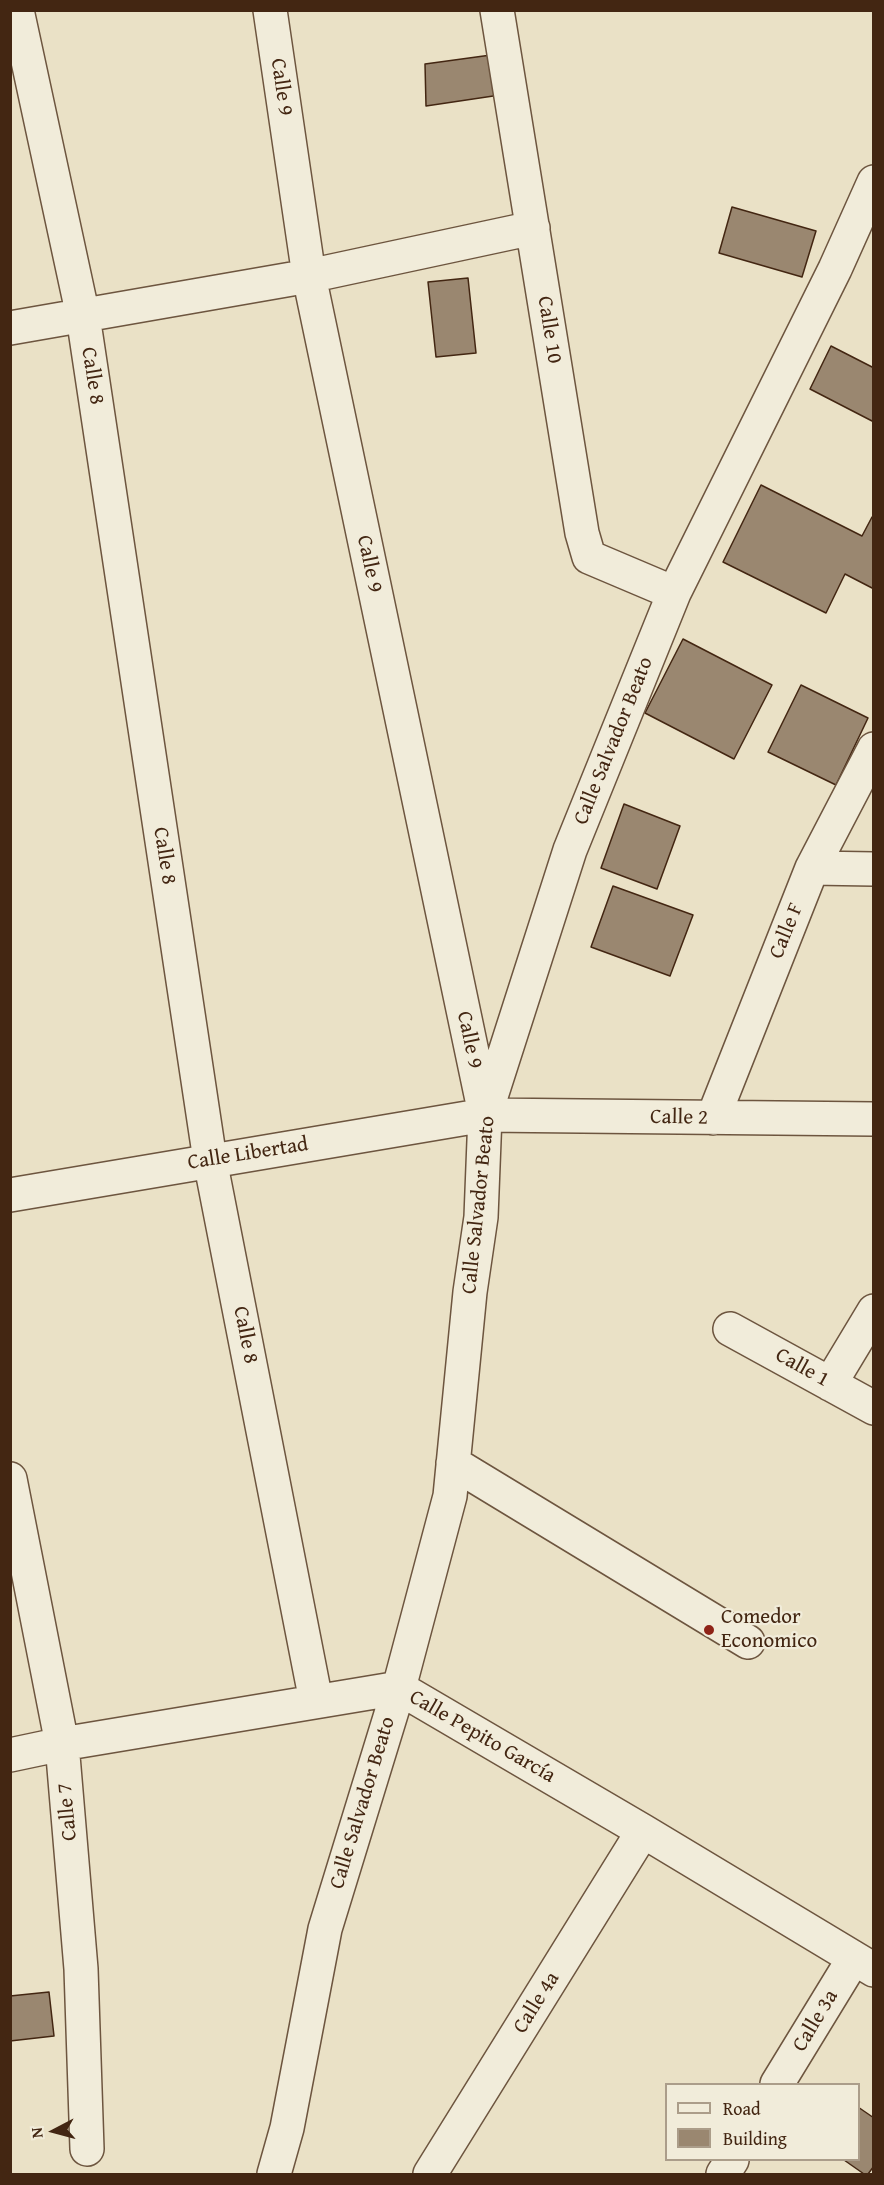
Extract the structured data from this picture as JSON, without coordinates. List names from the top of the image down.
{
  "streets": {
    "street": [
      "Calle 9",
      "Calle 10",
      "Calle 8",
      "Calle Salvador Beato",
      "Calle F",
      "Calle 2",
      "Calle Libertad",
      "Calle 1",
      "Calle Pepito García",
      "Calle 7",
      "Calle 4a",
      "Calle 3a"
    ]
  },
  "crossings": [
    ["Calle 9", "Calle Salvador Beato"],
    ["Calle 9", "Calle 2"],
    ["Calle 9", "Calle Libertad"],
    ["Calle 10", "Calle Salvador Beato"],
    ["Calle 8", "Calle Libertad"],
    ["Calle 8", "Calle Pepito García"],
    ["Calle Salvador Beato", "Calle 2"],
    ["Calle Salvador Beato", "Calle Libertad"],
    ["Calle Salvador Beato", "Calle Pepito García"],
    ["Calle F", "Calle 2"],
    ["Calle 2", "Calle Libertad"],
    ["Calle Pepito García", "Calle 7"],
    ["Calle Pepito García", "Calle 4a"],
    ["Calle Pepito García", "Calle 3a"]
  ],
  "places": ["Comedor Economico"],
  "legend": ["Road", "Building"],
  "north": "left"
}
